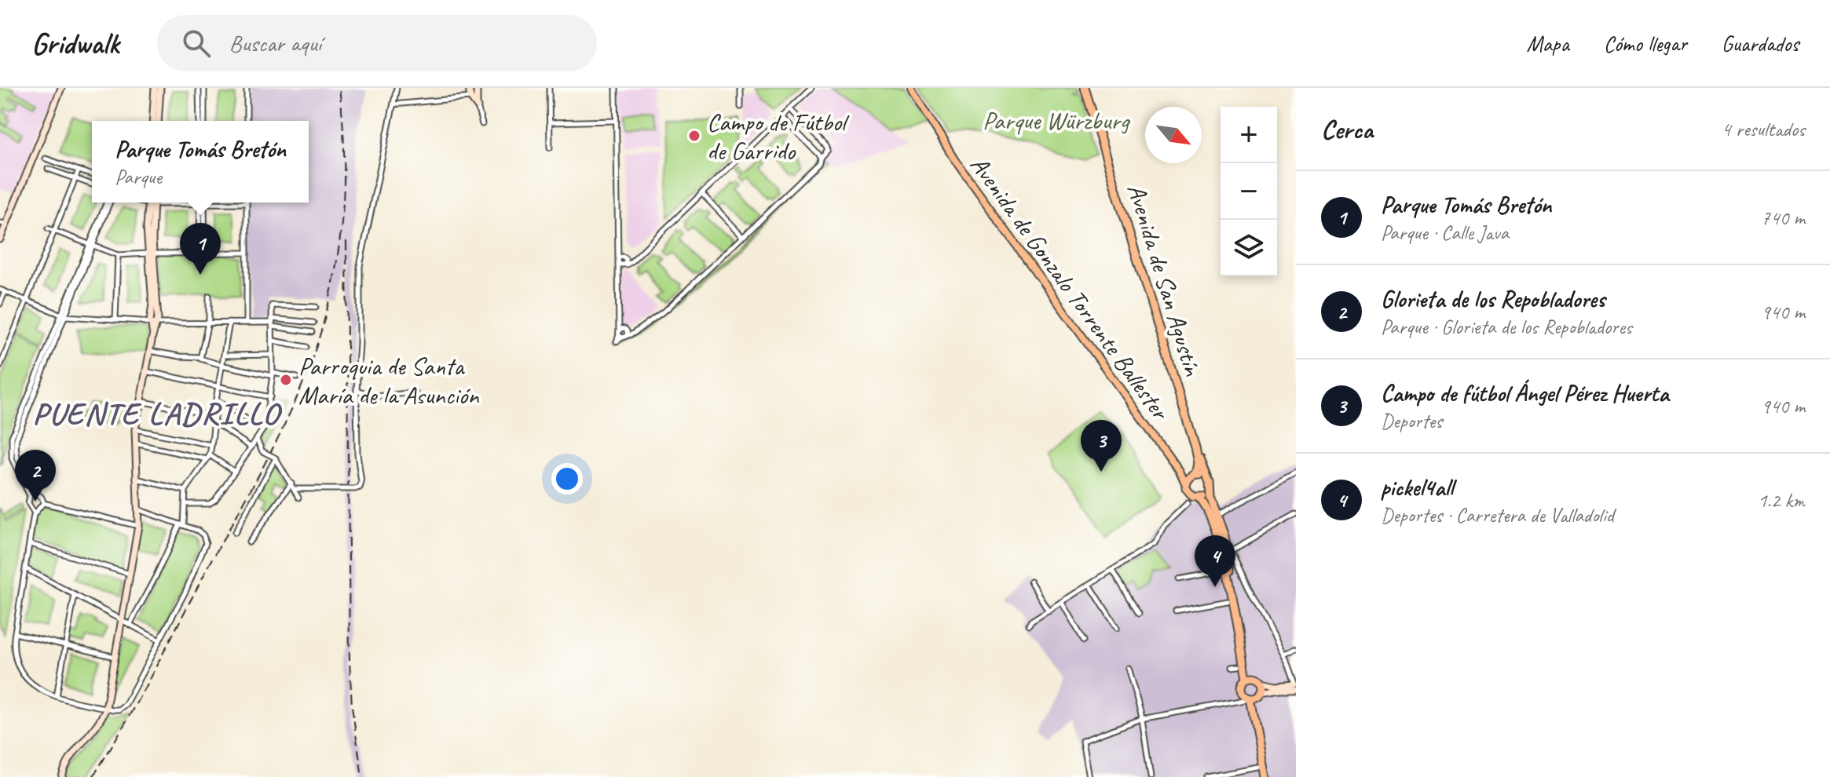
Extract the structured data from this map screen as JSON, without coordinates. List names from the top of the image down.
{
  "streets": {
    "highway": ["Avenida de San Agustín"],
    "main road": ["Avenida de Gonzalo Torrente Ballester"]
  },
  "crossings": [
    ["Avenida de San Agustín", "Avenida de Gonzalo Torrente Ballester"]
  ],
  "districts": ["PUENTE LADRILLO"],
  "parks": ["Parque Würzburg"],
  "places": ["Campo de Fútbol de Garrido", "Parroquia de Santa María de la Asunción"],
  "north": "bottom right",
  "page": {
    "header": "Gridwalk",
    "search": "Buscar aquí",
    "nav": ["Mapa", "Cómo llegar", "Guardados"],
    "heading": ["Cerca", "4 resultados"],
    "map_buttons": ["+", "−"],
    "popup": ["Parque Tomás Bretón", "Parque"],
    "list": [
      {
        "mark": "1",
        "name": "Parque Tomás Bretón",
        "note": "Parque · Calle Java",
        "value": "740 m"
      },
      {
        "mark": "2",
        "name": "Glorieta de los Repobladores",
        "note": "Parque · Glorieta de los Repobladores",
        "value": "940 m"
      },
      {
        "mark": "3",
        "name": "Campo de fútbol Ángel Pérez Huerta",
        "note": "Deportes",
        "value": "940 m"
      },
      {
        "mark": "4",
        "name": "pickel4all",
        "note": "Deportes · Carretera de Valladolid",
        "value": "1.2 km"
      }
    ],
    "pins": [
      "1",
      "3",
      "2",
      "4"
    ]
  }
}
